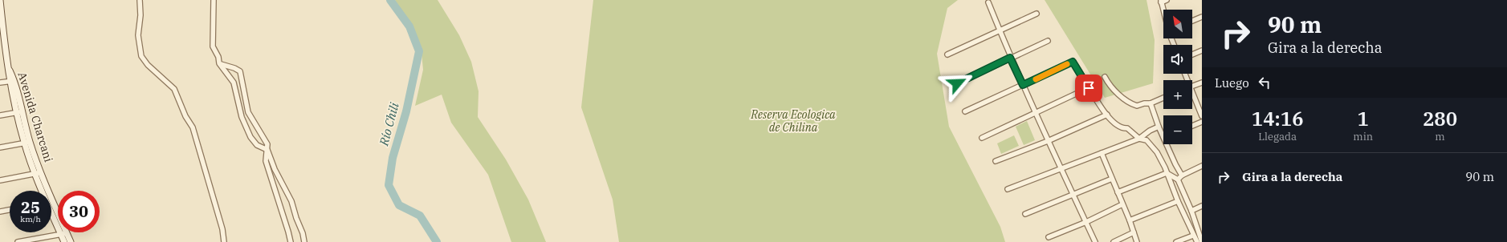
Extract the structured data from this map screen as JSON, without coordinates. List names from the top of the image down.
{
  "streets": {
    "main road": ["Avenida Charcani"]
  },
  "water": ["Río Chili"],
  "parks": ["Reserva Ecologica de Chilina"],
  "north": "top left",
  "page": {
    "turn": ["90 m", "Gira a la derecha"],
    "map_buttons": ["+", "−"],
    "then": "Luego",
    "eta": [
      "14:16",
      "Llegada",
      "1",
      "min",
      "280",
      "m"
    ],
    "list": [
      {
        "name": "Gira a la derecha",
        "value": "90 m"
      }
    ],
    "speed": "25 km/h",
    "limit": "30"
  }
}
